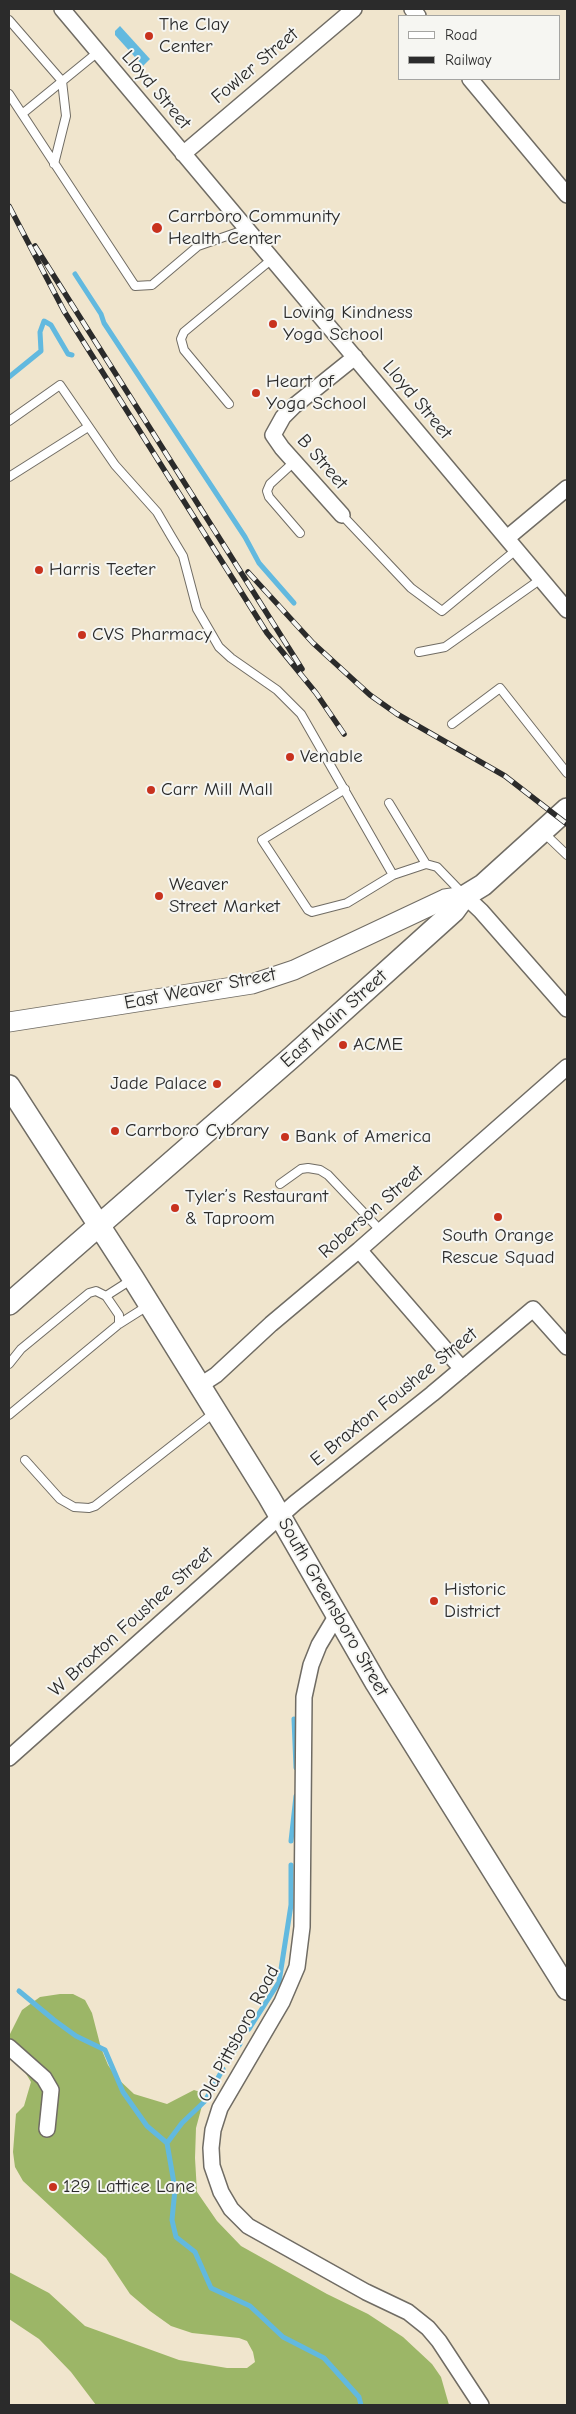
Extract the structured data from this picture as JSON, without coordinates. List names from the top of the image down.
{
  "streets": {
    "main road": ["East Main Street", "South Greensboro Street"],
    "street": [
      "Fowler Street",
      "Lloyd Street",
      "B Street",
      "East Weaver Street",
      "Roberson Street",
      "E Braxton Foushee Street",
      "W Braxton Foushee Street",
      "Old Pittsboro Road"
    ]
  },
  "crossings": [
    ["Fowler Street", "Lloyd Street"],
    ["Lloyd Street", "B Street"],
    ["East Weaver Street", "East Main Street"],
    ["East Main Street", "South Greensboro Street"],
    ["Roberson Street", "South Greensboro Street"],
    ["E Braxton Foushee Street", "South Greensboro Street"],
    ["E Braxton Foushee Street", "W Braxton Foushee Street"],
    ["South Greensboro Street", "W Braxton Foushee Street"],
    ["South Greensboro Street", "Old Pittsboro Road"]
  ],
  "places": [
    "The Clay Center",
    "Carrboro Community Health Center",
    "Loving Kindness Yoga School",
    "Heart of Yoga School",
    "Harris Teeter",
    "CVS Pharmacy",
    "Venable",
    "Carr Mill Mall",
    "Weaver Street Market",
    "ACME",
    "Jade Palace",
    "Carrboro Cybrary",
    "Bank of America",
    "Tyler’s Restaurant & Taproom",
    "South Orange Rescue Squad",
    "Historic District",
    "129 Lattice Lane"
  ],
  "legend": ["Road", "Railway"]
}
